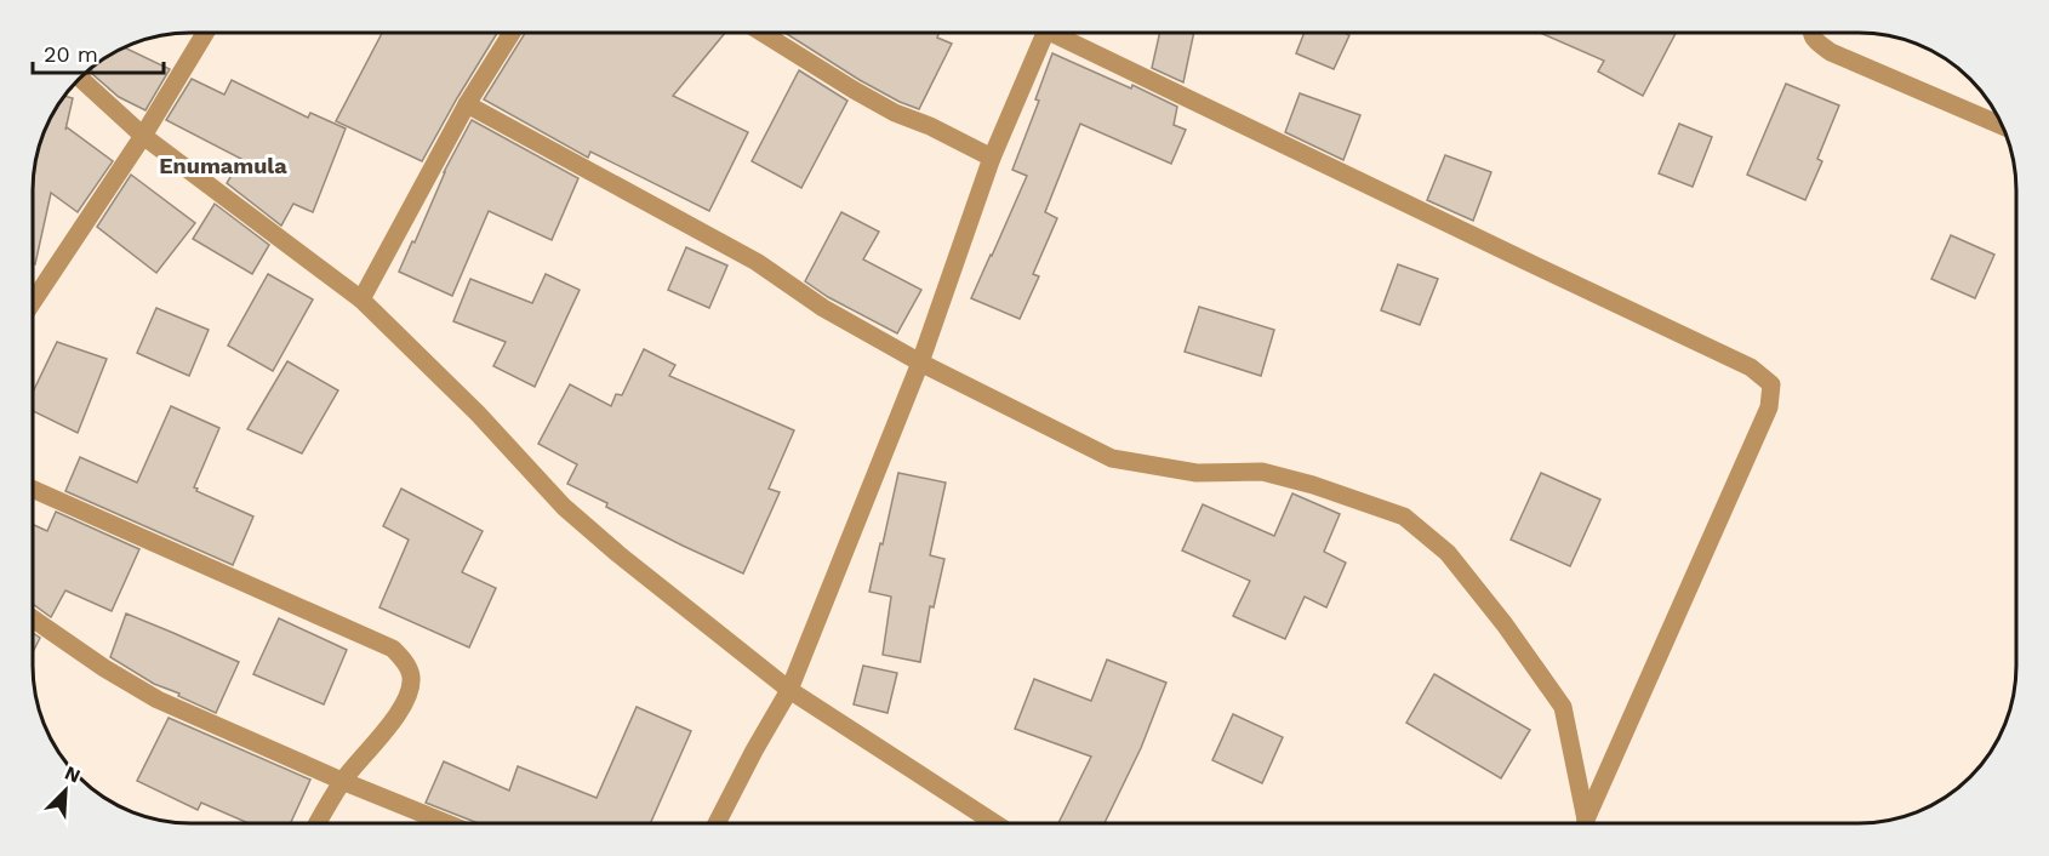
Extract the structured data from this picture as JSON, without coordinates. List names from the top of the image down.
{
  "districts": ["Enumamula"],
  "scale_bar": "20 m",
  "north": "top right"
}
